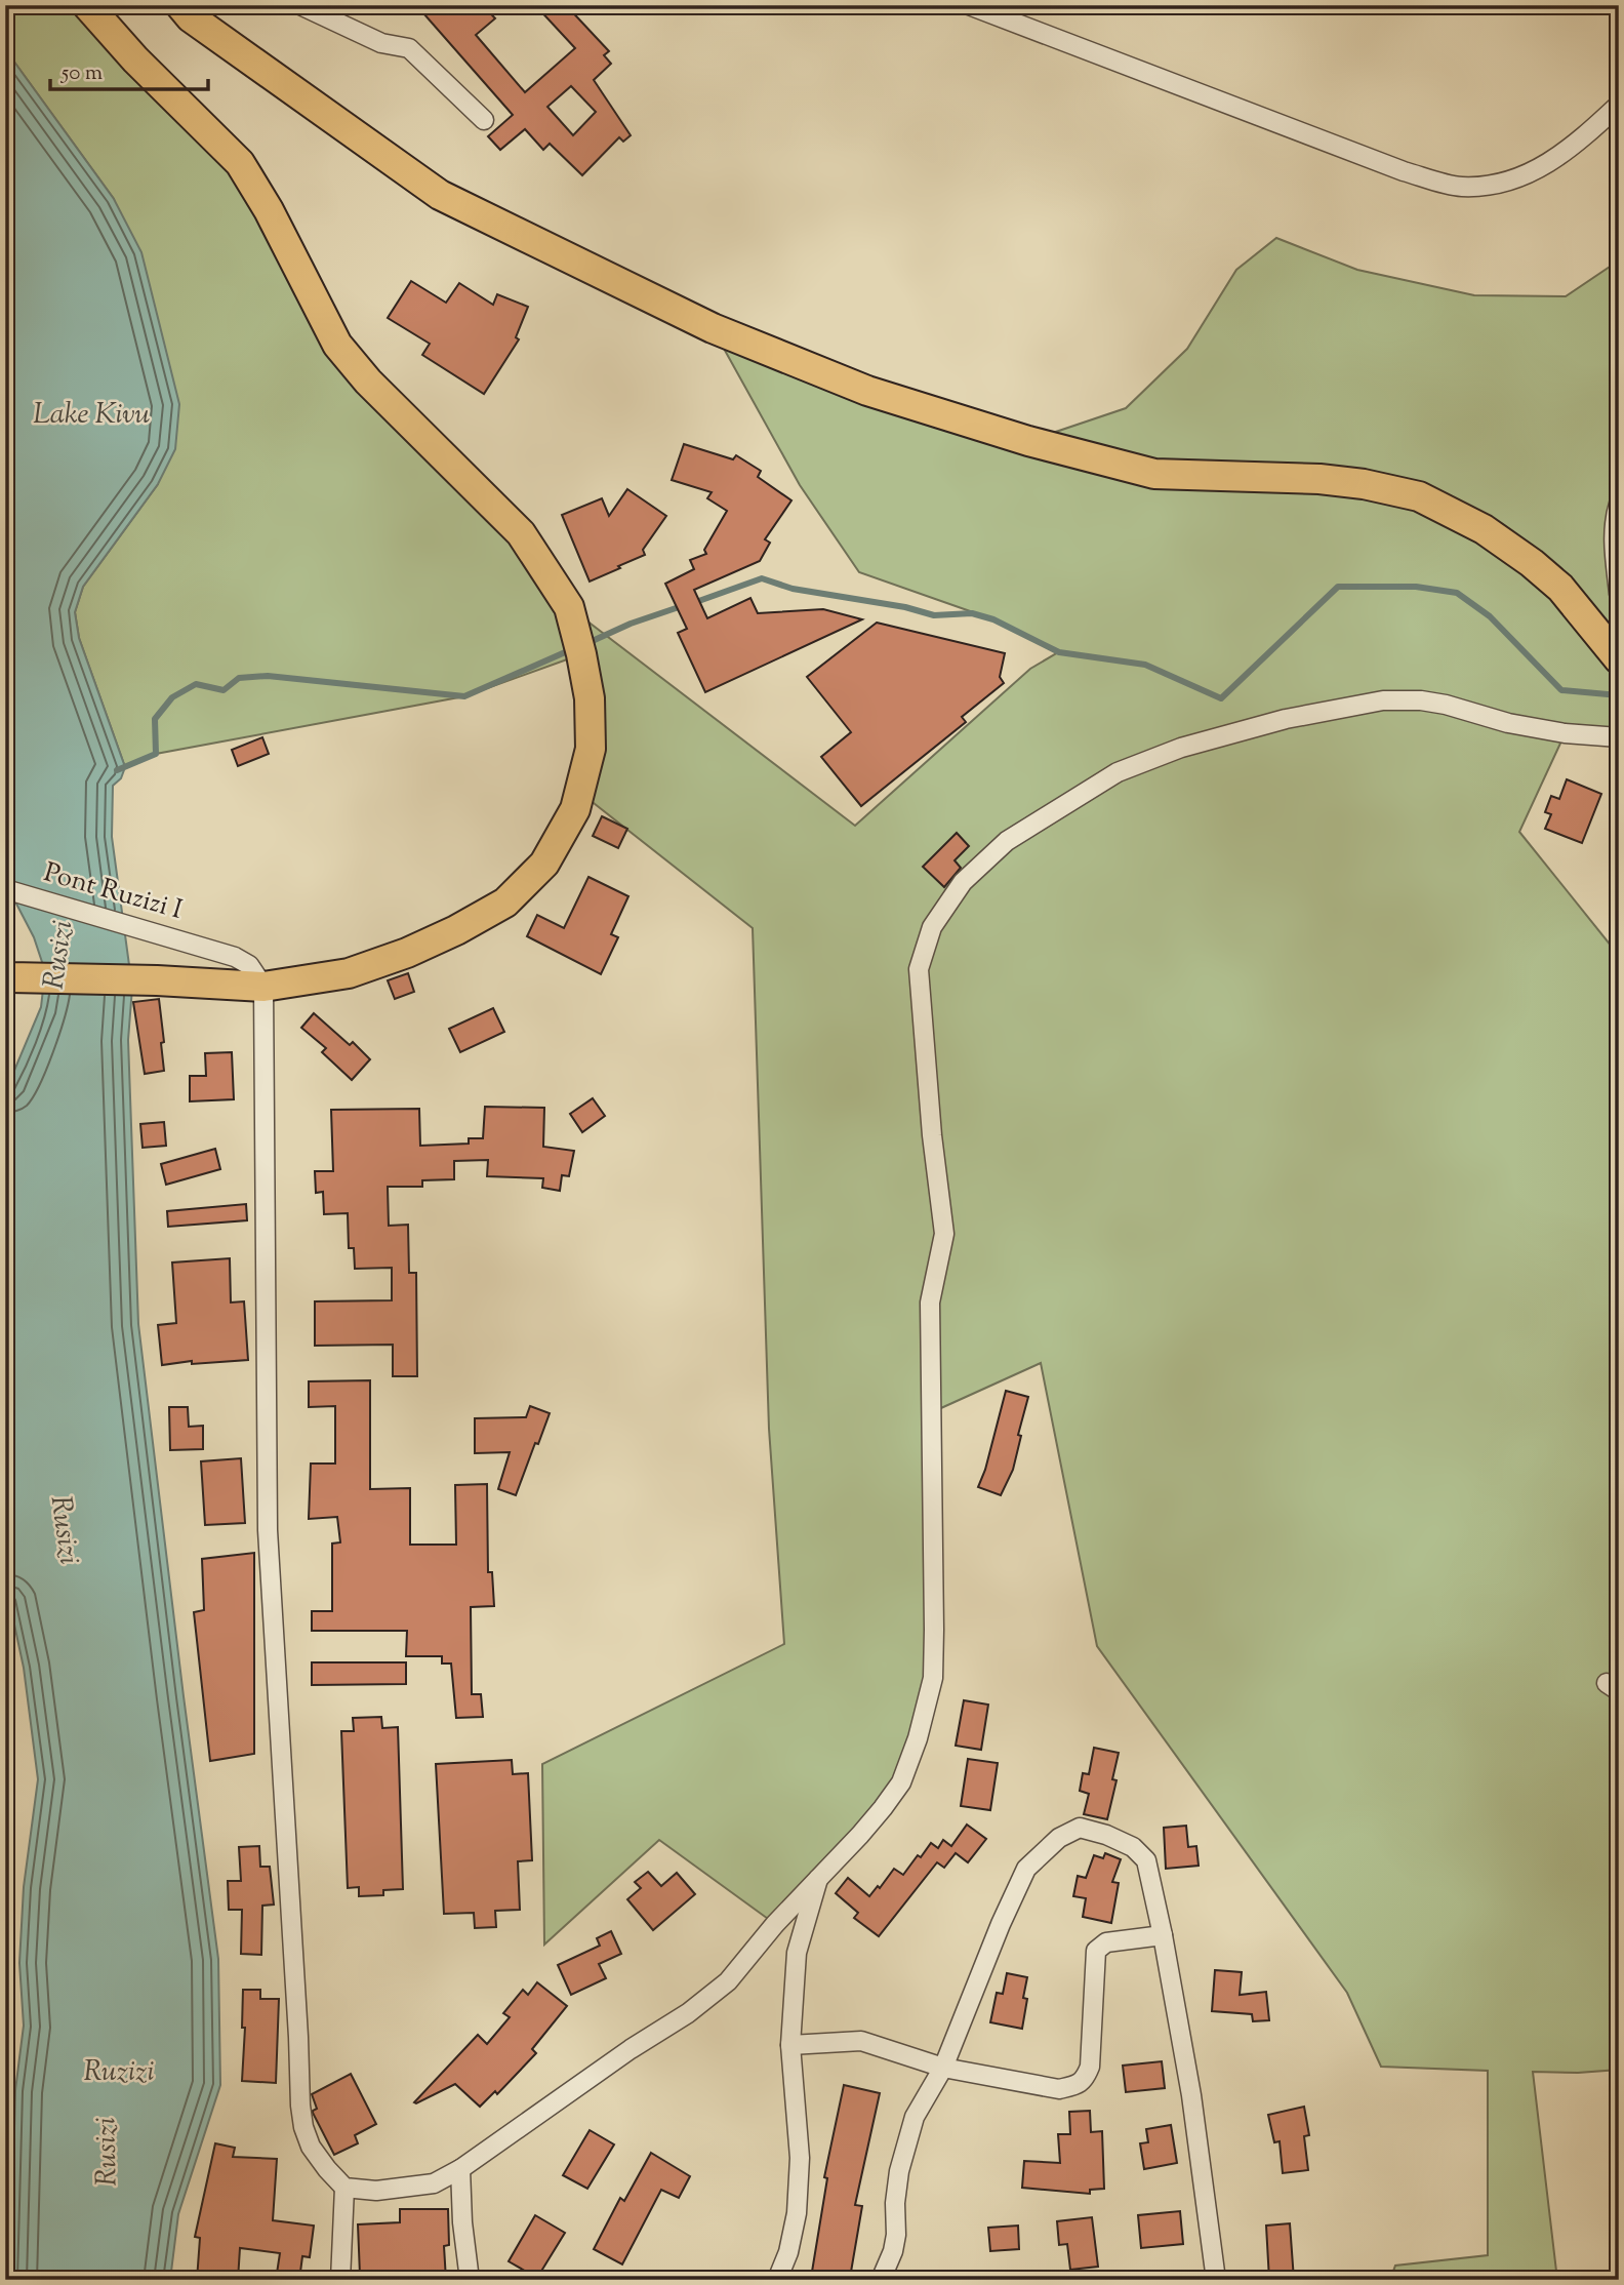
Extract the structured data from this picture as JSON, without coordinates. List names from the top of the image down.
{
  "streets": {
    "street": ["Pont Ruzizi I"]
  },
  "water": ["Lake Kivu", "Rusizi", "Ruzizi"],
  "scale_bar": "50 m"
}
